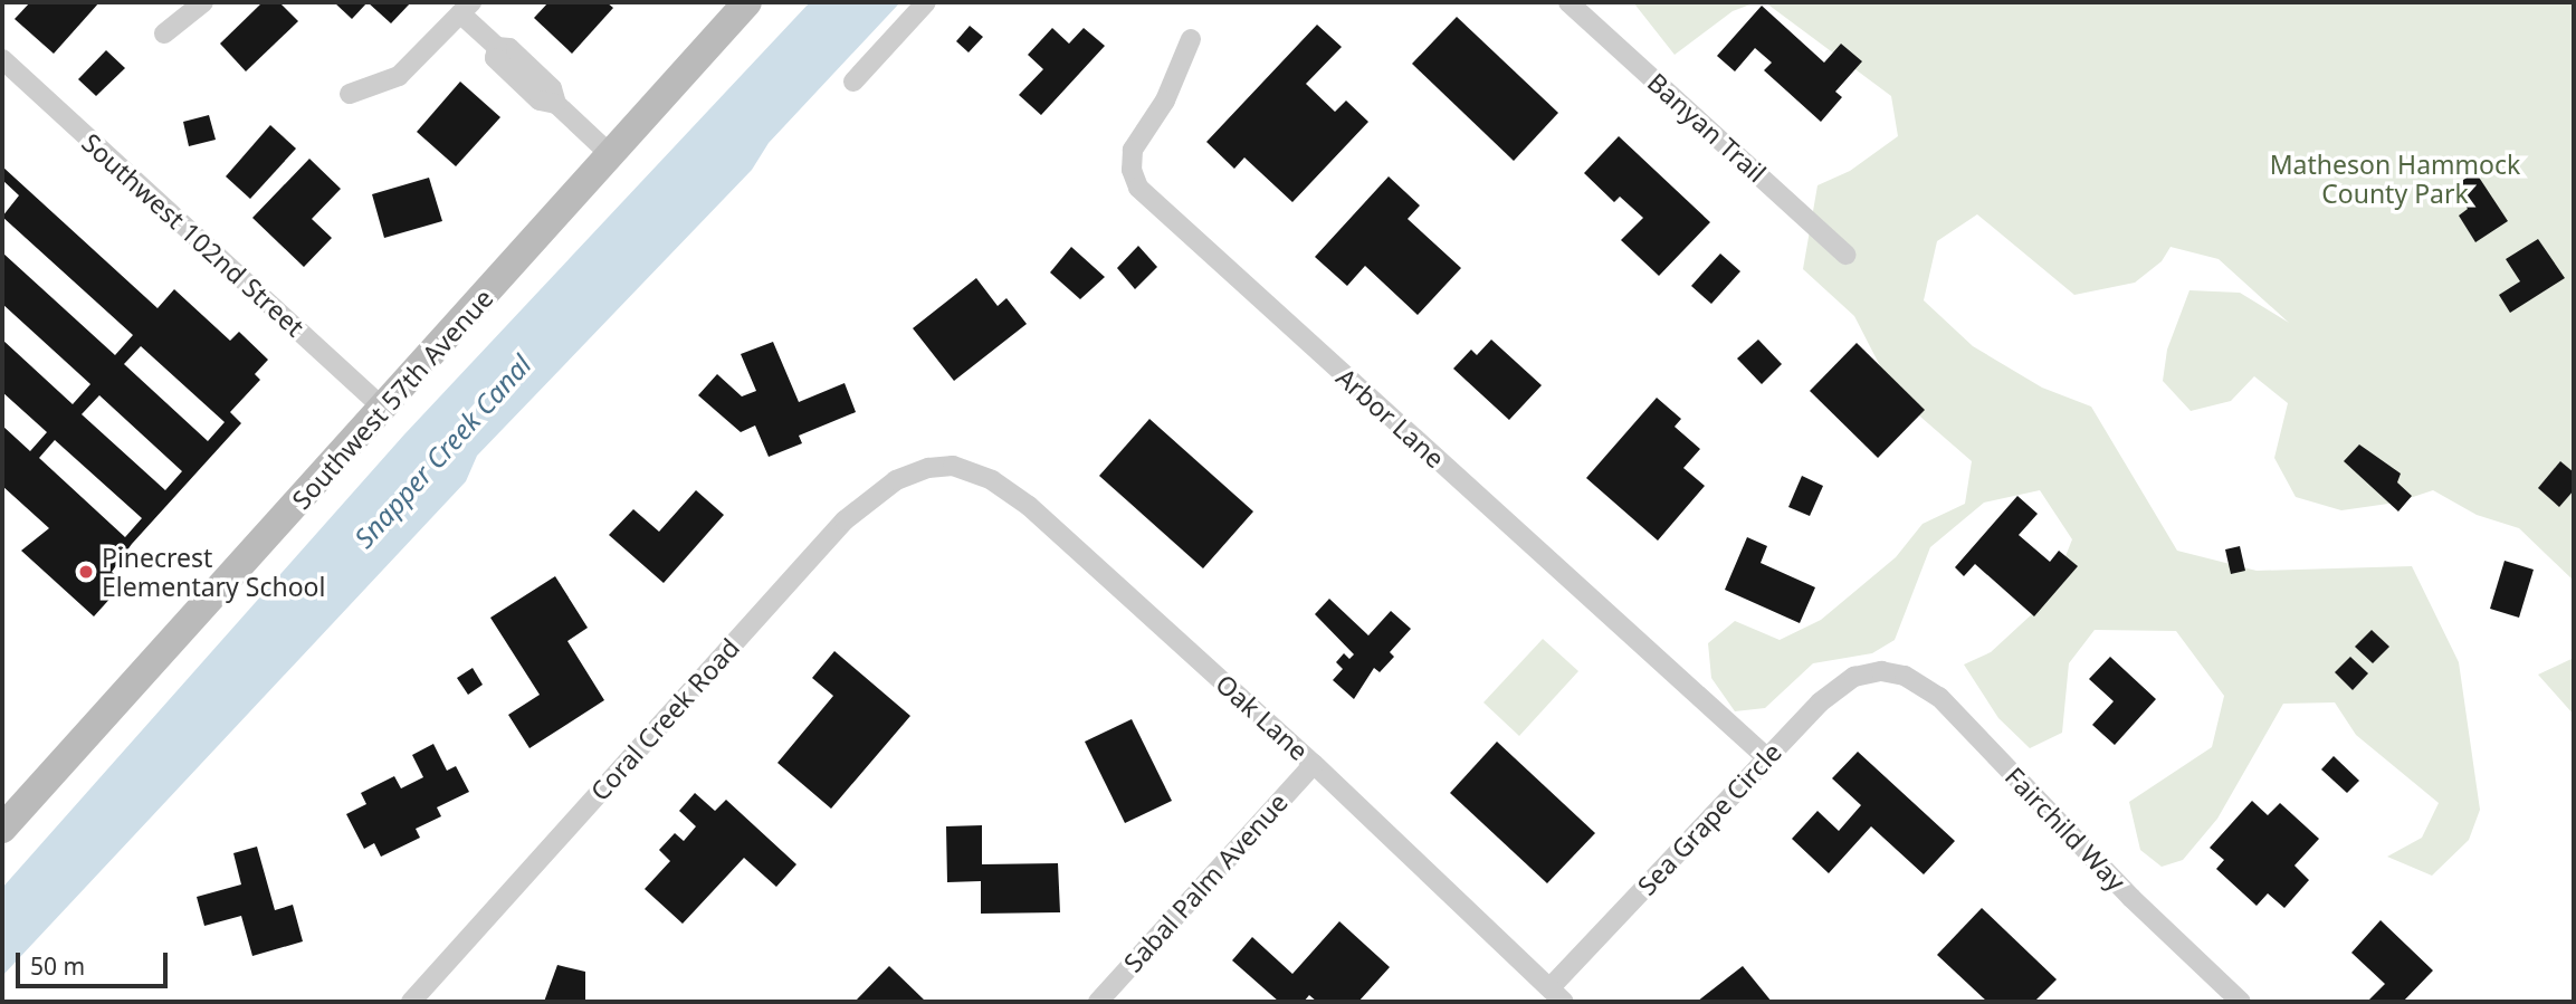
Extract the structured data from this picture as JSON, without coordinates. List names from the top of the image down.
{
  "streets": {
    "main road": ["Southwest 57th Avenue"],
    "street": [
      "Banyan Trail",
      "Southwest 102nd Street",
      "Arbor Lane",
      "Oak Lane",
      "Coral Creek Road",
      "Sea Grape Circle",
      "Fairchild Way",
      "Sabal Palm Avenue"
    ]
  },
  "crossings": [
    ["Southwest 102nd Street", "Southwest 57th Avenue"],
    ["Arbor Lane", "Sea Grape Circle"],
    ["Oak Lane", "Coral Creek Road"],
    ["Oak Lane", "Sea Grape Circle"],
    ["Oak Lane", "Sabal Palm Avenue"],
    ["Sea Grape Circle", "Fairchild Way"]
  ],
  "water": ["Snapper Creek Canal"],
  "parks": ["Matheson Hammock County Park"],
  "places": ["Pinecrest Elementary School"],
  "scale_bar": "50 m"
}
